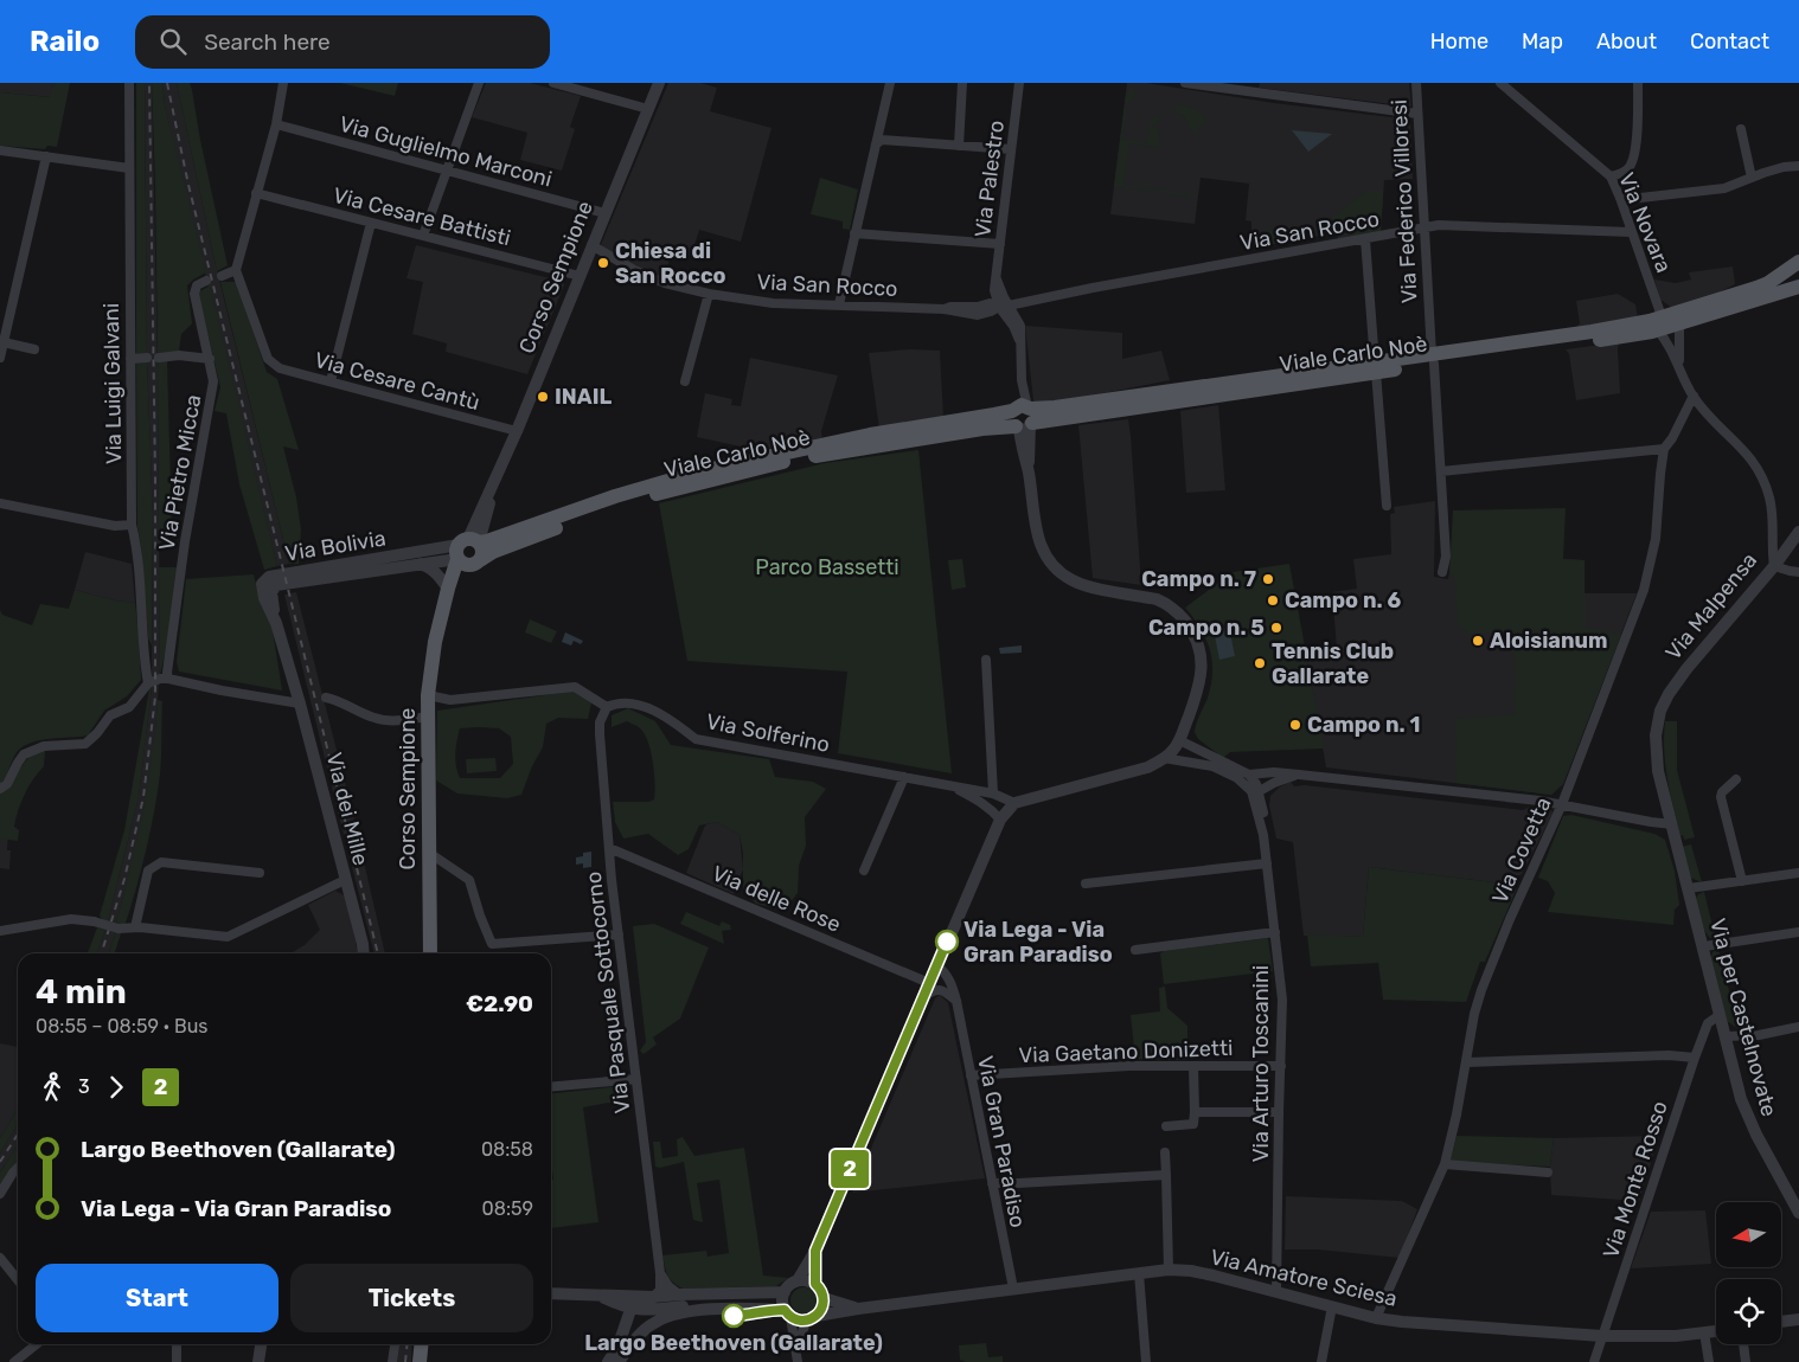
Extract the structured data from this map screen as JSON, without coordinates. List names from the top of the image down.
{
  "streets": {
    "main road": ["Corso Sempione", "Viale Carlo Noè"],
    "street": [
      "Via Guglielmo Marconi",
      "Via Palestro",
      "Via Federico Villoresi",
      "Via Cesare Battisti",
      "Via Novara",
      "Via San Rocco",
      "Via Cesare Cantù",
      "Via Luigi Galvani",
      "Via Pietro Micca",
      "Via Bolivia",
      "Via Malpensa",
      "Via Solferino",
      "Via dei Mille",
      "Via Covetta",
      "Via delle Rose",
      "Via Pasquale Sottocorno",
      "Via per Castelnovate",
      "Via Gaetano Donizetti",
      "Via Arturo Toscanini",
      "Via Gran Paradiso",
      "Via Monte Rosso",
      "Via Amatore Sciesa"
    ]
  },
  "crossings": [
    ["Via Guglielmo Marconi", "Corso Sempione"],
    ["Via Palestro", "Via San Rocco"],
    ["Via Palestro", "Viale Carlo Noè"],
    ["Via Federico Villoresi", "Via San Rocco"],
    ["Via Federico Villoresi", "Viale Carlo Noè"],
    ["Via Cesare Battisti", "Corso Sempione"],
    ["Via Novara", "Via San Rocco"],
    ["Via Novara", "Viale Carlo Noè"],
    ["Via Novara", "Via Malpensa"],
    ["Via Novara", "Via Covetta"],
    ["Via San Rocco", "Corso Sempione"],
    ["Corso Sempione", "Viale Carlo Noè"],
    ["Corso Sempione", "Via Cesare Cantù"],
    ["Corso Sempione", "Via Bolivia"],
    ["Viale Carlo Noè", "Via Bolivia"],
    ["Via Bolivia", "Via dei Mille"],
    ["Via Malpensa", "Via Covetta"],
    ["Via Malpensa", "Via per Castelnovate"],
    ["Via Solferino", "Via Pasquale Sottocorno"],
    ["Via Covetta", "Via Amatore Sciesa"],
    ["Via delle Rose", "Via Pasquale Sottocorno"],
    ["Via per Castelnovate", "Via Monte Rosso"],
    ["Via Gaetano Donizetti", "Via Arturo Toscanini"],
    ["Via Gaetano Donizetti", "Via Gran Paradiso"],
    ["Via Arturo Toscanini", "Via Amatore Sciesa"],
    ["Via Gran Paradiso", "Via Amatore Sciesa"],
    ["Via Monte Rosso", "Via Amatore Sciesa"]
  ],
  "parks": ["Parco Bassetti"],
  "places": [
    "Chiesa di San Rocco",
    "INAIL",
    "Campo n. 7",
    "Campo n. 6",
    "Campo n. 5",
    "Aloisianum",
    "Tennis Club Gallarate",
    "Campo n. 1",
    "Via Lega - Via Gran Paradiso",
    "Largo Beethoven (Gallarate)"
  ],
  "lines": ["bus line 2"],
  "north": "left",
  "page": {
    "header": "Railo",
    "search": "Search here",
    "nav": [
      "Home",
      "Map",
      "About",
      "Contact"
    ],
    "on_map": "2",
    "heading": ["4 min", "08:55 – 08:59 · Bus", "€2.90"],
    "legs": ["3", "2"],
    "list": [
      {
        "name": "Largo Beethoven (Gallarate)",
        "value": "08:58"
      },
      {
        "name": "Via Lega - Via Gran Paradiso",
        "value": "08:59"
      }
    ],
    "buttons": ["Start", "Tickets"]
  }
}
